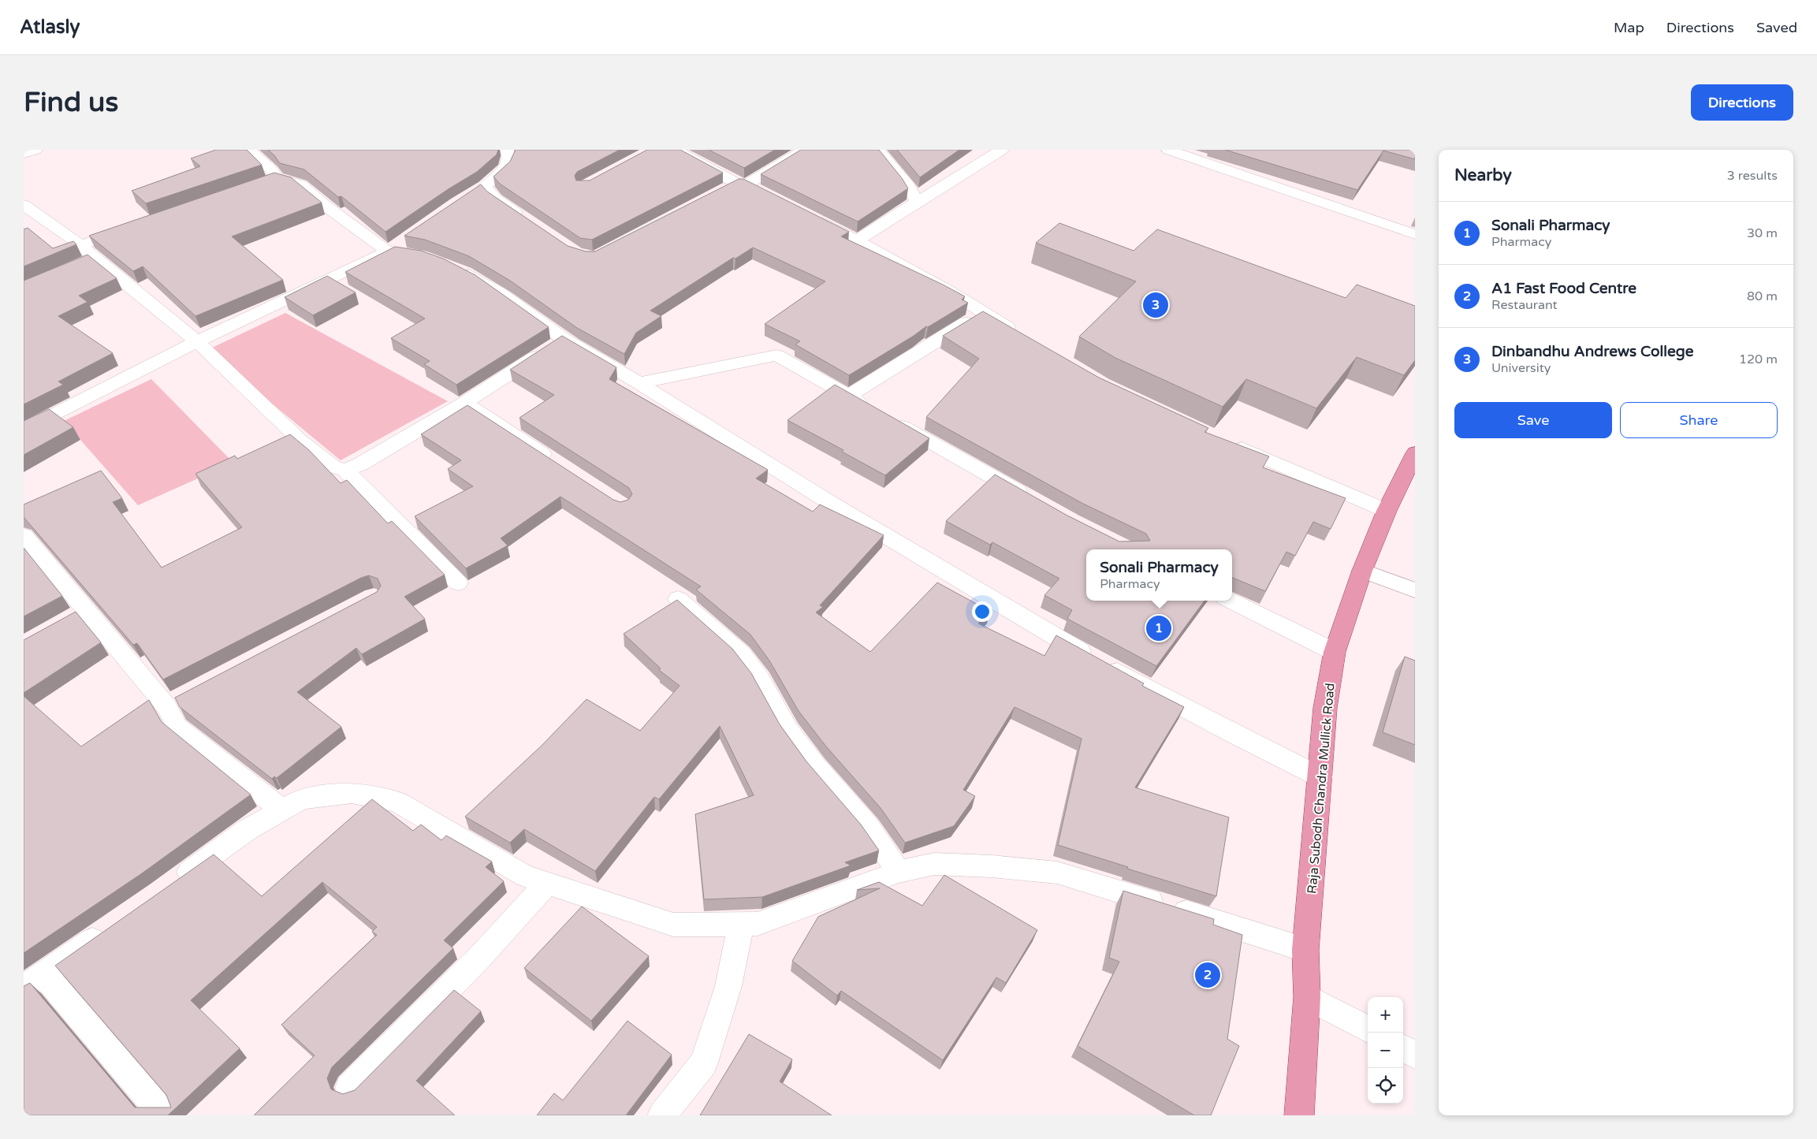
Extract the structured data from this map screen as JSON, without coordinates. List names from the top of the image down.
{
  "streets": {
    "main road": ["Raja Subodh Chandra Mullick Road"]
  },
  "page": {
    "header": "Atlasly",
    "nav": ["Map", "Directions", "Saved"],
    "buttons": [
      "Directions",
      ["Save", "Share"]
    ],
    "title": "Find us",
    "heading": ["Nearby", "3 results"],
    "list": [
      {
        "mark": "1",
        "name": "Sonali Pharmacy",
        "note": "Pharmacy",
        "value": "30 m"
      },
      {
        "mark": "2",
        "name": "A1 Fast Food Centre",
        "note": "Restaurant",
        "value": "80 m"
      },
      {
        "mark": "3",
        "name": "Dinbandhu Andrews College",
        "note": "University",
        "value": "120 m"
      }
    ],
    "pins": ["3", "1", "2"],
    "popup": ["Sonali Pharmacy", "Pharmacy"],
    "map_buttons": ["+", "−"]
  }
}
